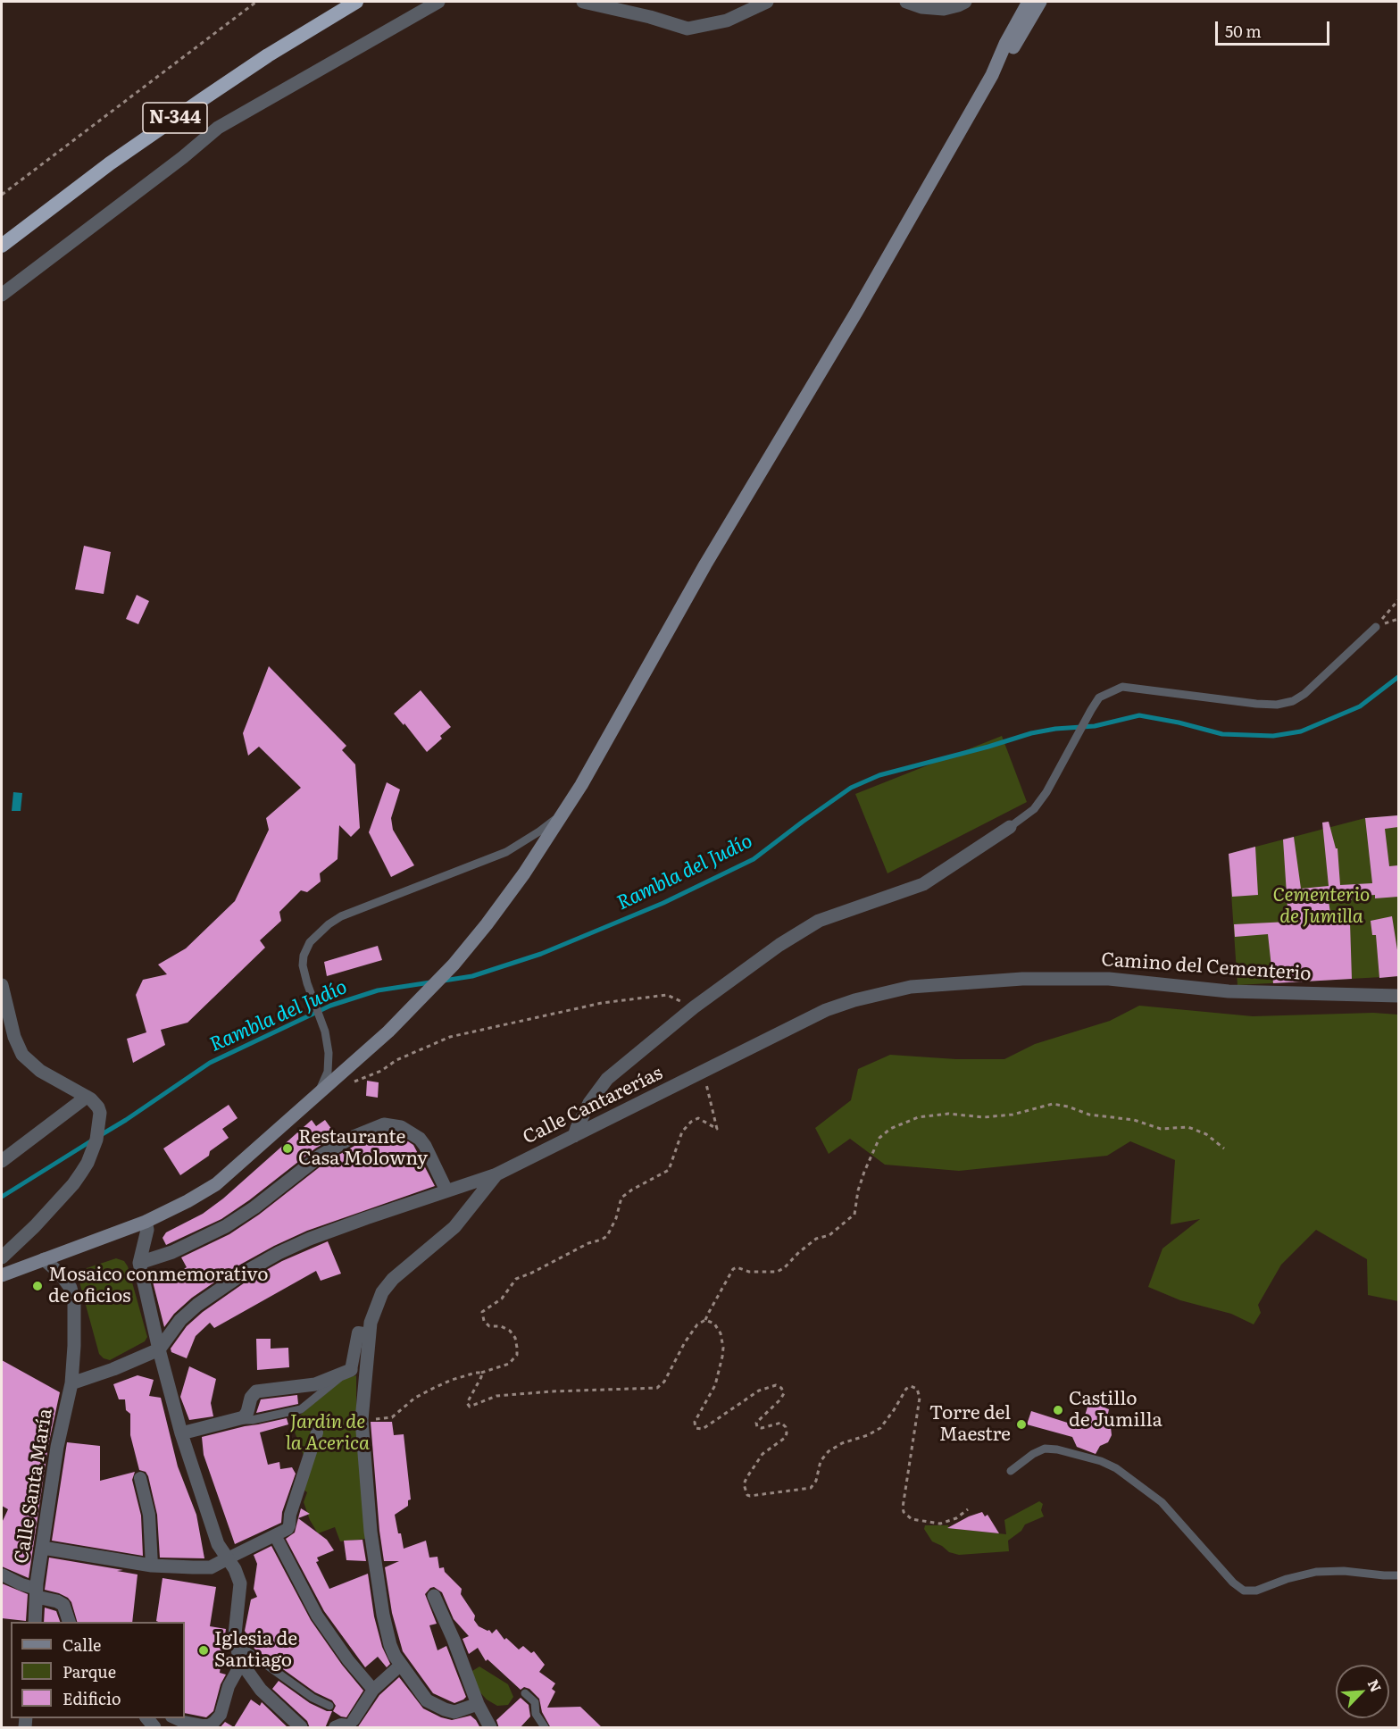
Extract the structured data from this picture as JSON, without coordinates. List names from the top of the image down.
{
  "streets": {
    "highway": ["N-344"],
    "street": ["Camino del Cementerio", "Calle Cantarerías", "Calle Santa María"]
  },
  "crossings": [
    ["Camino del Cementerio", "Calle Cantarerías"]
  ],
  "water": ["Rambla del Judío"],
  "parks": ["Cementerio de Jumilla", "Jardín de la Acerica"],
  "places": [
    "Restaurante Casa Molowny",
    "Mosaico conmemorativo de oficios",
    "Castillo de Jumilla",
    "Torre del Maestre",
    "Iglesia de Santiago"
  ],
  "legend": ["Calle", "Parque", "Edificio"],
  "scale_bar": "50 m",
  "north": "top right"
}
